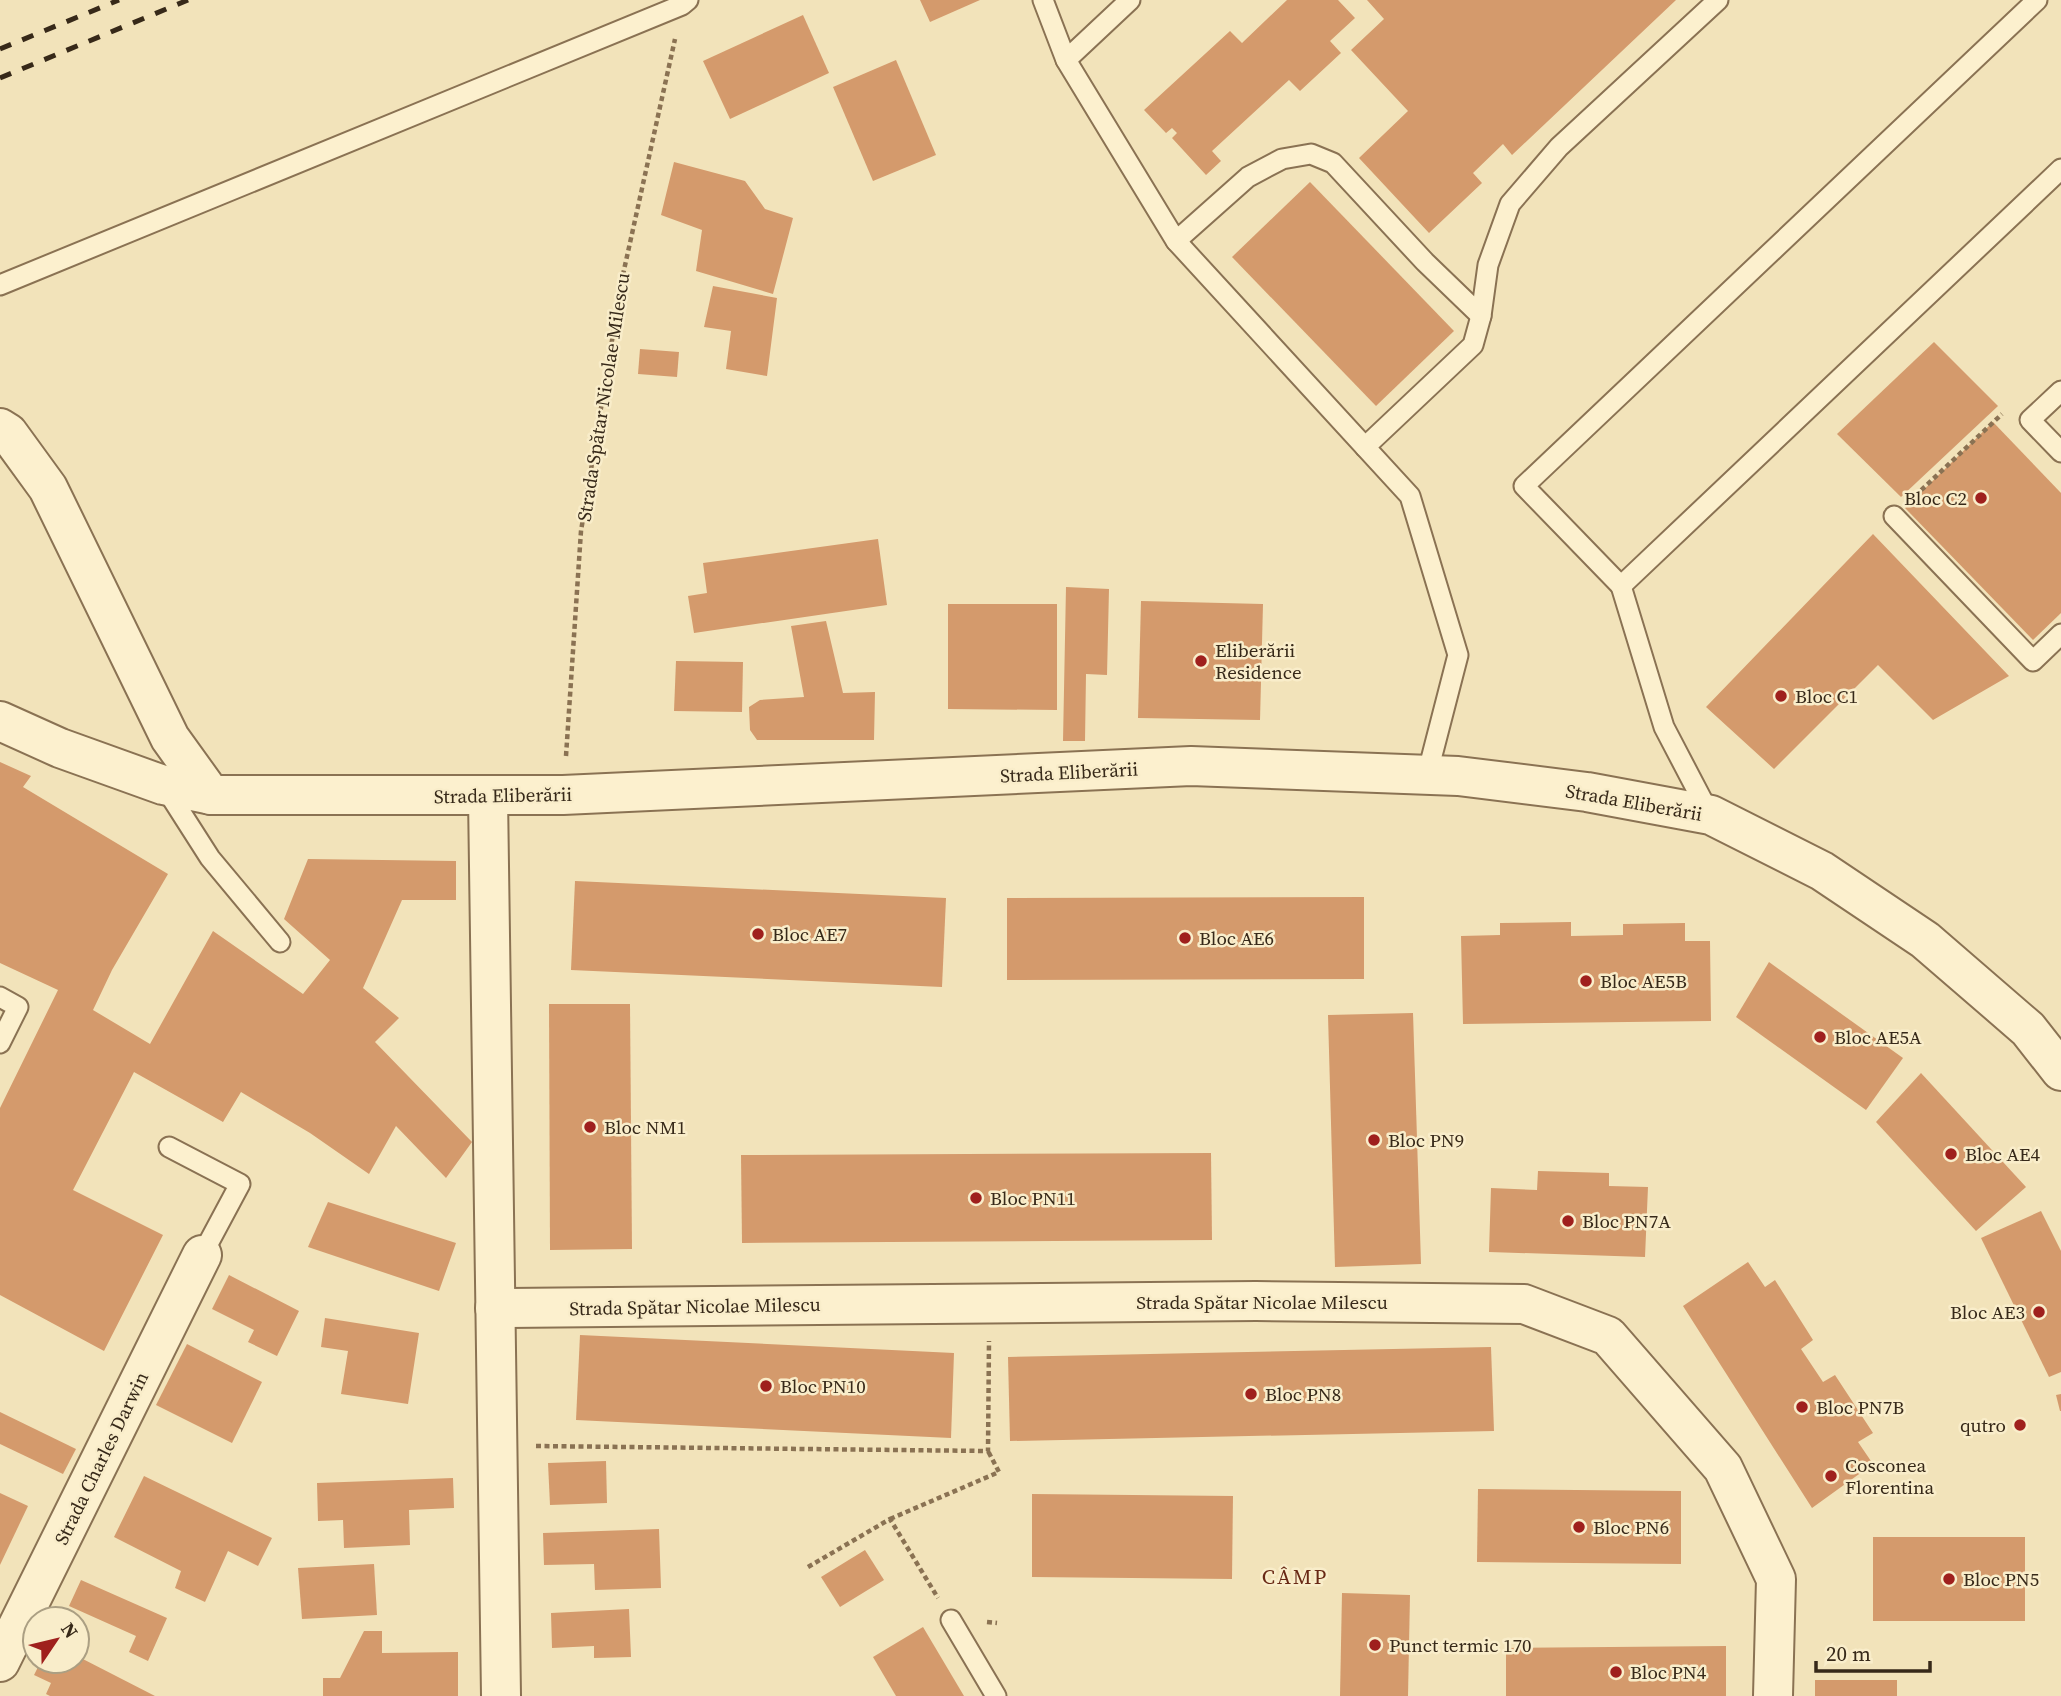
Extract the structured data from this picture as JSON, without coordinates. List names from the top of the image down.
{
  "streets": {
    "street": ["Strada Spătar Nicolae Milescu", "Strada Eliberării", "Strada Charles Darwin"]
  },
  "crossings": [
    ["Strada Spătar Nicolae Milescu", "Strada Eliberării"]
  ],
  "districts": ["CÂMP"],
  "places": [
    "Bloc C2",
    "Eliberării Residence",
    "Bloc C1",
    "Bloc AE7",
    "Bloc AE6",
    "Bloc AE5B",
    "Bloc AE5A",
    "Bloc NM1",
    "Bloc PN9",
    "Bloc AE4",
    "Bloc PN11",
    "Bloc PN7A",
    "Bloc AE3",
    "Bloc PN10",
    "Bloc PN8",
    "Bloc PN7B",
    "qutro",
    "Cosconea Florentina",
    "Bloc PN6",
    "Bloc PN5",
    "Punct termic 170",
    "Bloc PN4"
  ],
  "scale_bar": "20 m",
  "north": "top right"
}
